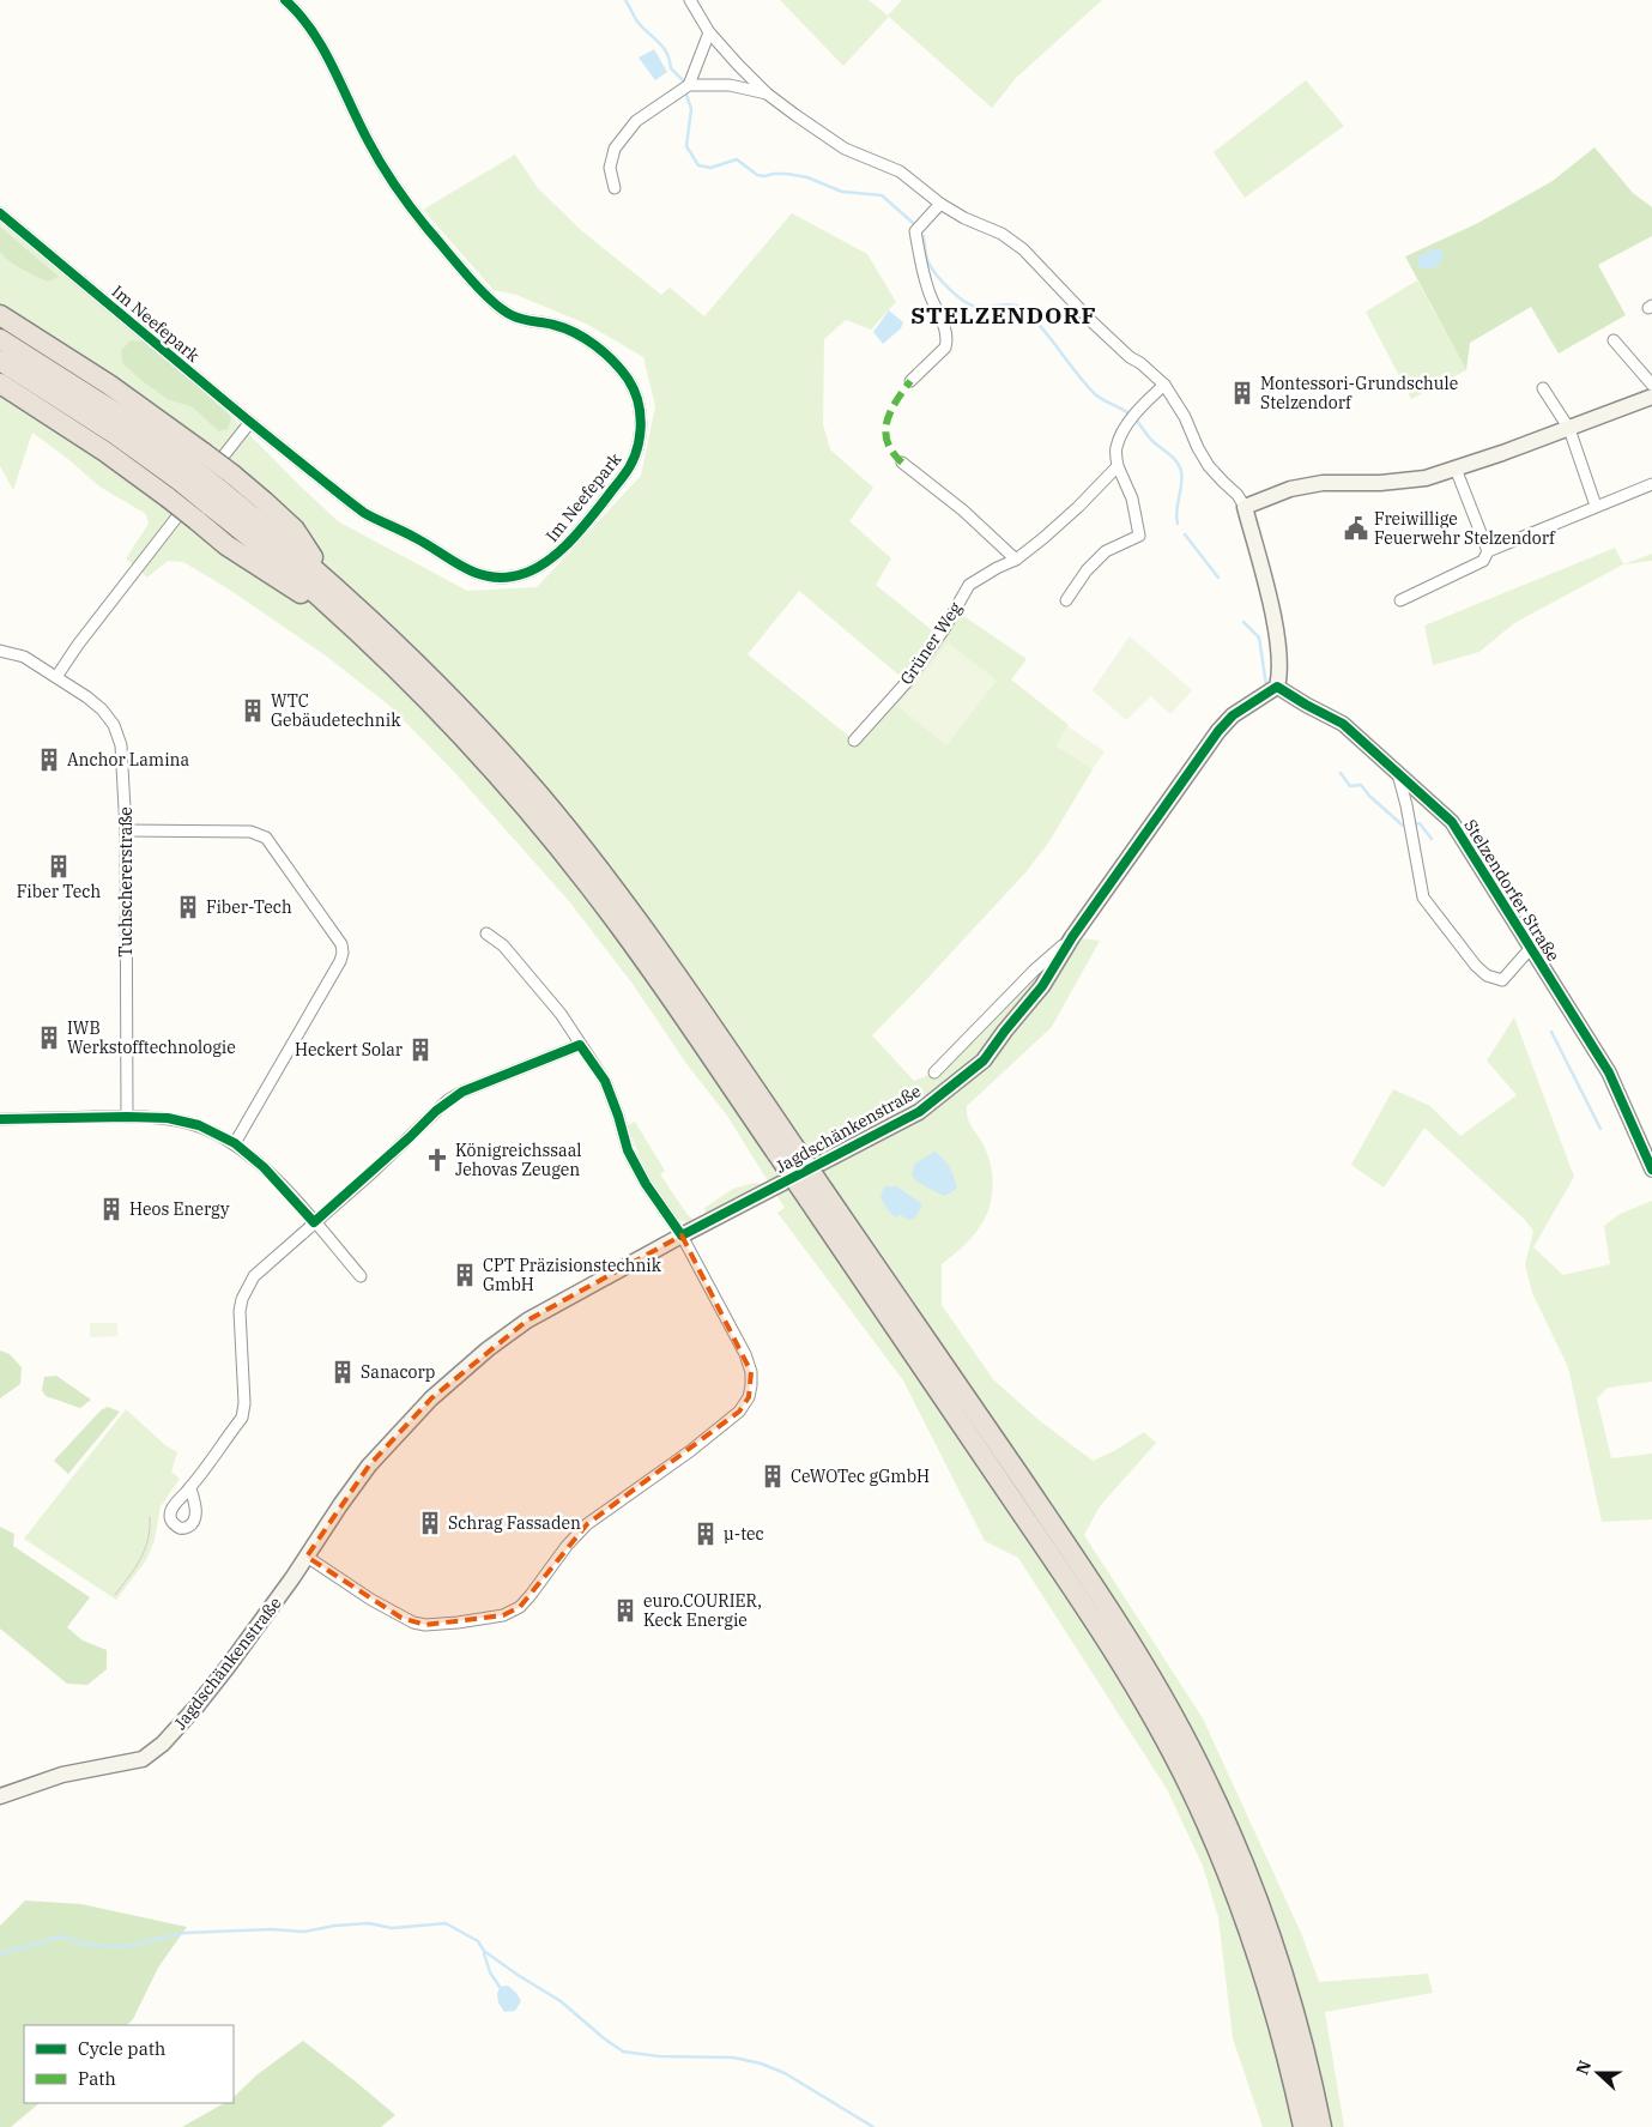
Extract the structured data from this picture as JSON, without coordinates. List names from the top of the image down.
{
  "streets": {
    "main road": ["Jagdschänkenstraße"],
    "street": [
      "Im Neefepark",
      "Grüner Weg",
      "Tuchschererstraße",
      "Stelzendorfer Straße"
    ]
  },
  "crossings": [
    ["Stelzendorfer Straße", "Jagdschänkenstraße"]
  ],
  "districts": ["STELZENDORF"],
  "places": {
    "building": [
      "Montessori-Grundschule Stelzendorf",
      "WTC Gebäudetechnik",
      "Anchor Lamina",
      "Fiber Tech",
      "Fiber-Tech",
      "IWB Werkstofftechnologie",
      "Heckert Solar",
      "Heos Energy",
      "CPT Präzisionstechnik GmbH",
      "Sanacorp",
      "CeWOTec gGmbH",
      "Schrag Fassaden",
      "µ-tec",
      "euro.COURIER, Keck Energie"
    ],
    "public building": ["Freiwillige Feuerwehr Stelzendorf"],
    "church": ["Königreichssaal Jehovas Zeugen"]
  },
  "legend": ["Cycle path", "Path"],
  "north": "left"
}
